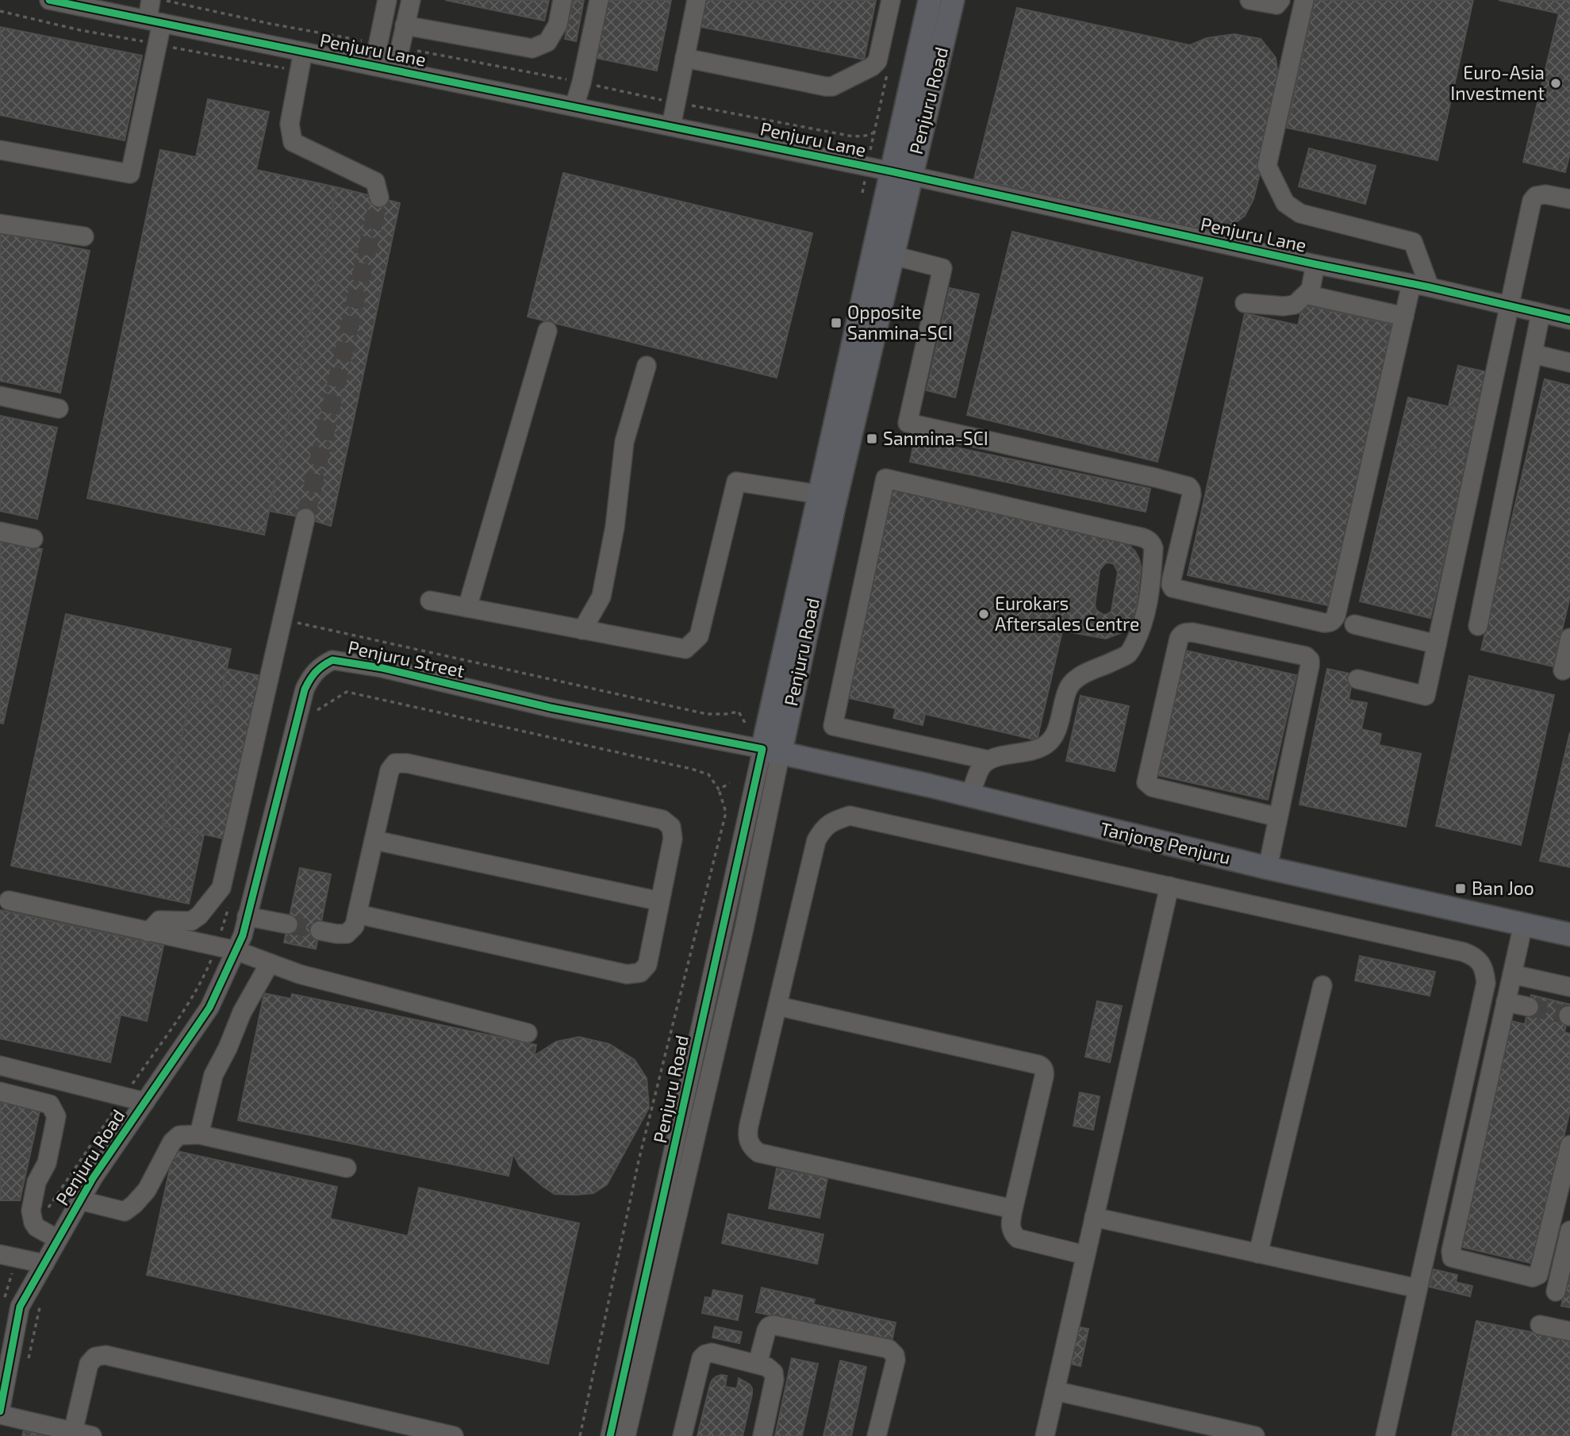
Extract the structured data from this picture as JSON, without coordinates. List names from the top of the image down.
{
  "streets": {
    "main road": ["Penjuru Road", "Tanjong Penjuru"],
    "street": ["Penjuru Lane", "Penjuru Street"]
  },
  "crossings": [
    ["Penjuru Lane", "Penjuru Road"],
    ["Penjuru Road", "Penjuru Street"],
    ["Penjuru Road", "Tanjong Penjuru"],
    ["Penjuru Street", "Tanjong Penjuru"]
  ],
  "places": {
    "other": ["Euro-Asia Investment", "Eurokars Aftersales Centre"],
    "transit": ["Opposite Sanmina-SCI", "Sanmina-SCI", "Ban Joo"]
  }
}
